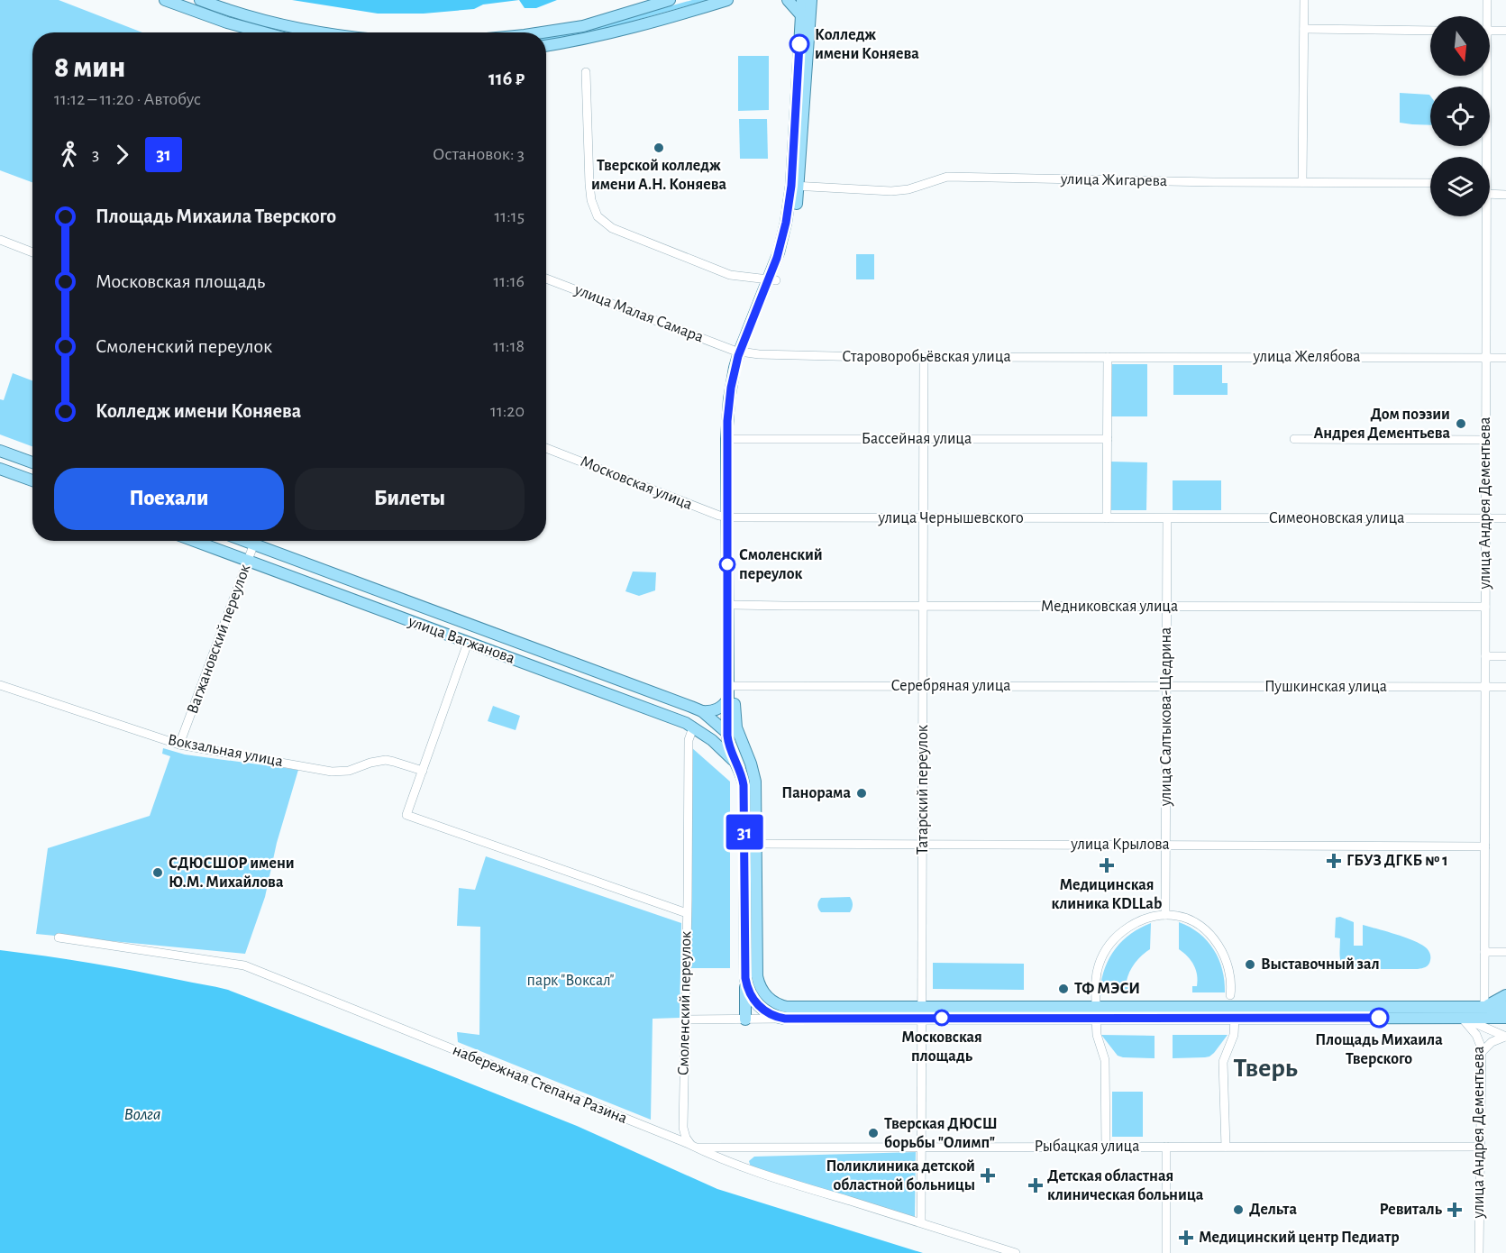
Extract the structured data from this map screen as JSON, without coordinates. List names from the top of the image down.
{
  "streets": {
    "main road": ["улица Вагжанова"],
    "street": [
      "улица Жигарева",
      "улица Малая Самара",
      "Староворобьёвская улица",
      "улица Желябова",
      "Бассейная улица",
      "Московская улица",
      "улица Андрея Дементьева",
      "улица Чернышевского",
      "Симеоновская улица",
      "Медниковская улица",
      "Вагжановский переулок",
      "Серебряная улица",
      "Пушкинская улица",
      "улица Салтыкова-Щедрина",
      "Вокзальная улица",
      "Татарский переулок",
      "улица Крылова",
      "Смоленский переулок",
      "набережная Степана Разина",
      "Рыбацкая улица"
    ]
  },
  "crossings": [
    ["улица Малая Самара", "Староворобьёвская улица"],
    ["Староворобьёвская улица", "улица Желябова"],
    ["Староворобьёвская улица", "Татарский переулок"],
    ["улица Желябова", "улица Андрея Дементьева"],
    ["Бассейная улица", "Татарский переулок"],
    ["Московская улица", "улица Чернышевского"],
    ["улица Андрея Дементьева", "Симеоновская улица"],
    ["улица Андрея Дементьева", "Медниковская улица"],
    ["улица Андрея Дементьева", "Пушкинская улица"],
    ["улица Андрея Дементьева", "улица Крылова"],
    ["улица Андрея Дементьева", "Рыбацкая улица"],
    ["улица Чернышевского", "Симеоновская улица"],
    ["улица Чернышевского", "улица Салтыкова-Щедрина"],
    ["улица Чернышевского", "Татарский переулок"],
    ["Симеоновская улица", "улица Салтыкова-Щедрина"],
    ["Медниковская улица", "улица Салтыкова-Щедрина"],
    ["Медниковская улица", "Татарский переулок"],
    ["Вагжановский переулок", "улица Вагжанова"],
    ["Вагжановский переулок", "Вокзальная улица"],
    ["улица Вагжанова", "Смоленский переулок"],
    ["Серебряная улица", "Пушкинская улица"],
    ["Серебряная улица", "улица Салтыкова-Щедрина"],
    ["Серебряная улица", "Татарский переулок"],
    ["Пушкинская улица", "улица Салтыкова-Щедрина"],
    ["улица Салтыкова-Щедрина", "улица Крылова"],
    ["Татарский переулок", "улица Крылова"],
    ["Татарский переулок", "набережная Степана Разина"],
    ["Татарский переулок", "Рыбацкая улица"],
    ["Смоленский переулок", "набережная Степана Разина"],
    ["Смоленский переулок", "Рыбацкая улица"],
    ["набережная Степана Разина", "Рыбацкая улица"]
  ],
  "districts": ["Тверь"],
  "water": ["Волга"],
  "parks": ["парк \"Воксал\""],
  "places": {
    "other": [
      "Колледж имени Коняева",
      "Тверской колледж имени А.Н. Коняева",
      "Дом поэзии Андрея Дементьева",
      "Смоленский переулок",
      "Панорама",
      "СДЮСШОР имени Ю.М. Михайлова",
      "Выставочный зал",
      "ТФ МЭСИ",
      "Московская площадь",
      "Площадь Михаила Тверского",
      "Тверская ДЮСШ борьбы \"Олимп\"",
      "Дельта"
    ],
    "health": [
      "ГБУЗ ДГКБ № 1",
      "Медицинская клиника KDLLab",
      "Поликлиника детской областной больницы",
      "Детская областная клиническая больница",
      "Ревиталь",
      "Медицинский центр Педиатр"
    ]
  },
  "lines": ["bus line 31"],
  "north": "bottom",
  "page": {
    "on_map": "31",
    "heading": ["8 мин", "11:12 – 11:20 · Автобус", "116 ₽"],
    "legs": ["3", "31", "Остановок: 3"],
    "list": [
      {
        "name": "Площадь Михаила Тверского",
        "value": "11:15"
      },
      {
        "name": "Московская площадь",
        "value": "11:16"
      },
      {
        "name": "Смоленский переулок",
        "value": "11:18"
      },
      {
        "name": "Колледж имени Коняева",
        "value": "11:20"
      }
    ],
    "buttons": ["Поехали", "Билеты"]
  }
}
